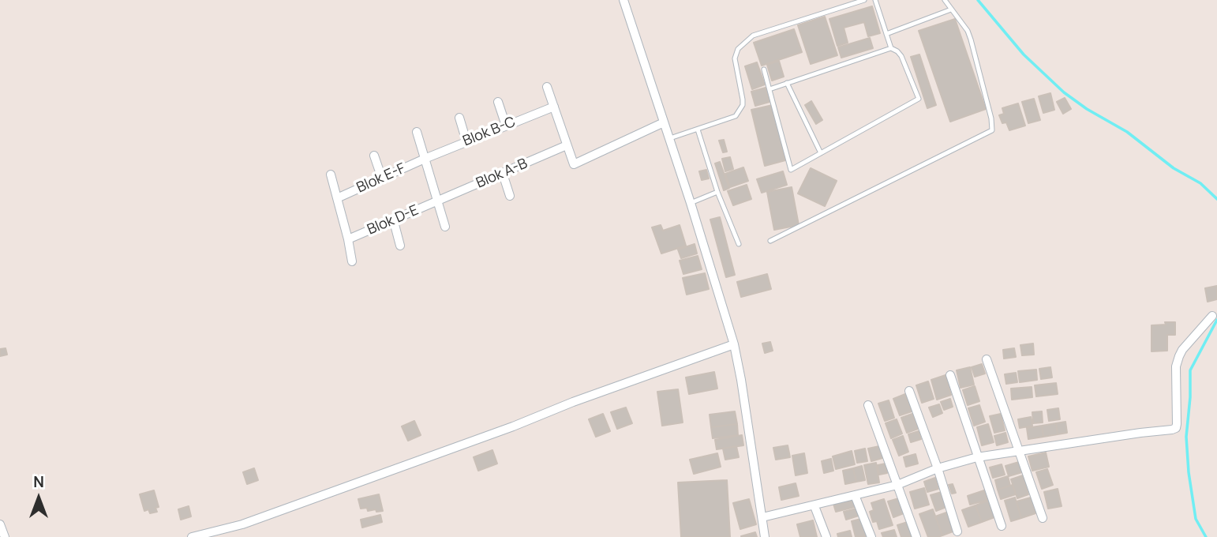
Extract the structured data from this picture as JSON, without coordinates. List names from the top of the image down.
{
  "streets": {
    "street": [
      "Blok B-C",
      "Blok A-B",
      "Blok E-F",
      "Blok D-E"
    ]
  },
  "crossings": [
    ["Blok B-C", "Blok E-F"],
    ["Blok A-B", "Blok D-E"]
  ],
  "north": "top"
}
